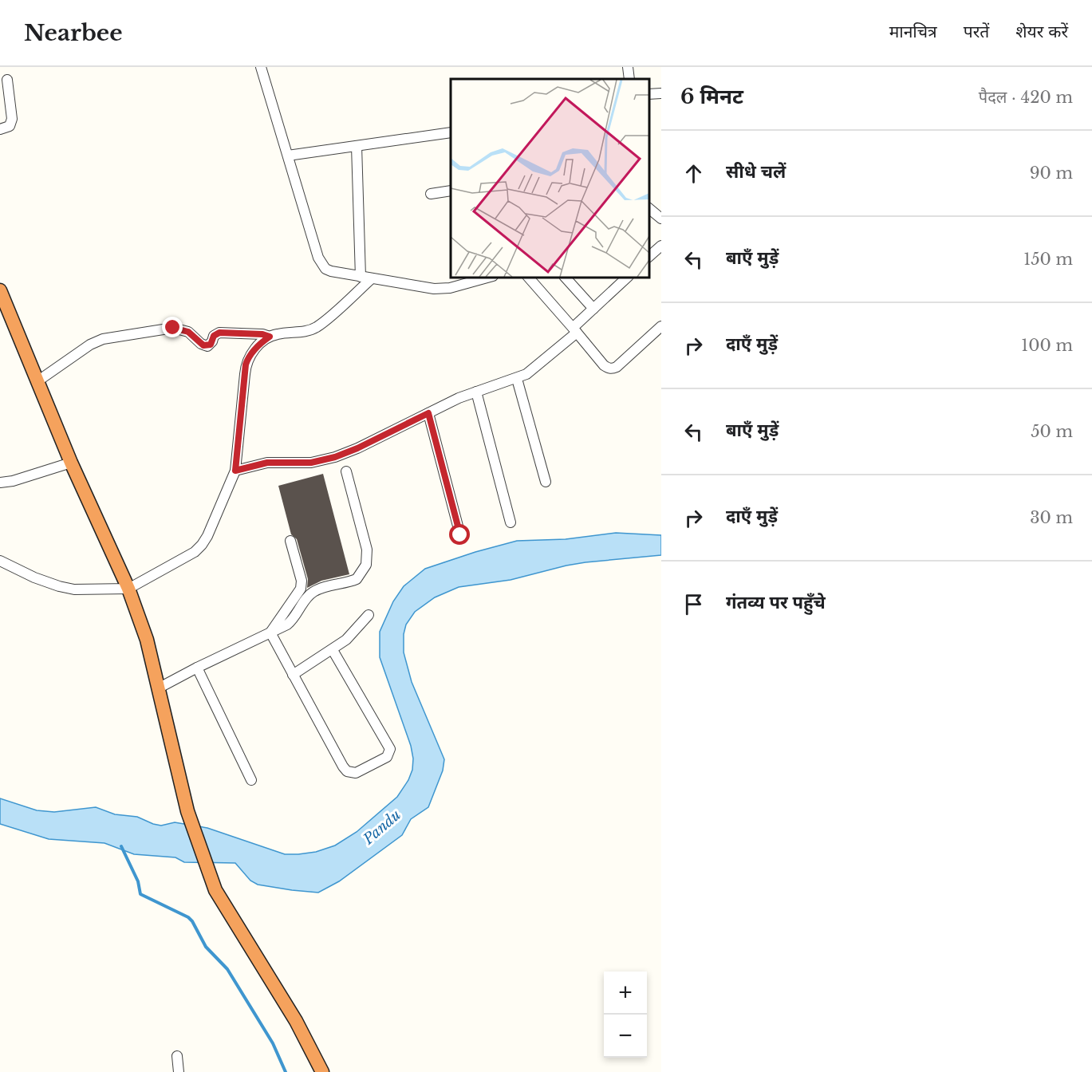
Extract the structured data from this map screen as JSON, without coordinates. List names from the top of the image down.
{
  "water": ["Pandu"],
  "page": {
    "header": "Nearbee",
    "nav": ["मानचित्र", "परतें", "शेयर करें"],
    "heading": ["6 मिनट", "पैदल · 420 m"],
    "list": [
      ["सीधे चलें", "90 m"],
      ["बाएँ मुड़ें", "150 m"],
      ["दाएँ मुड़ें", "100 m"],
      ["बाएँ मुड़ें", "50 m"],
      ["दाएँ मुड़ें", "30 m"],
      "गंतव्य पर पहुँचे"
    ],
    "map_buttons": ["+", "−"]
  }
}
